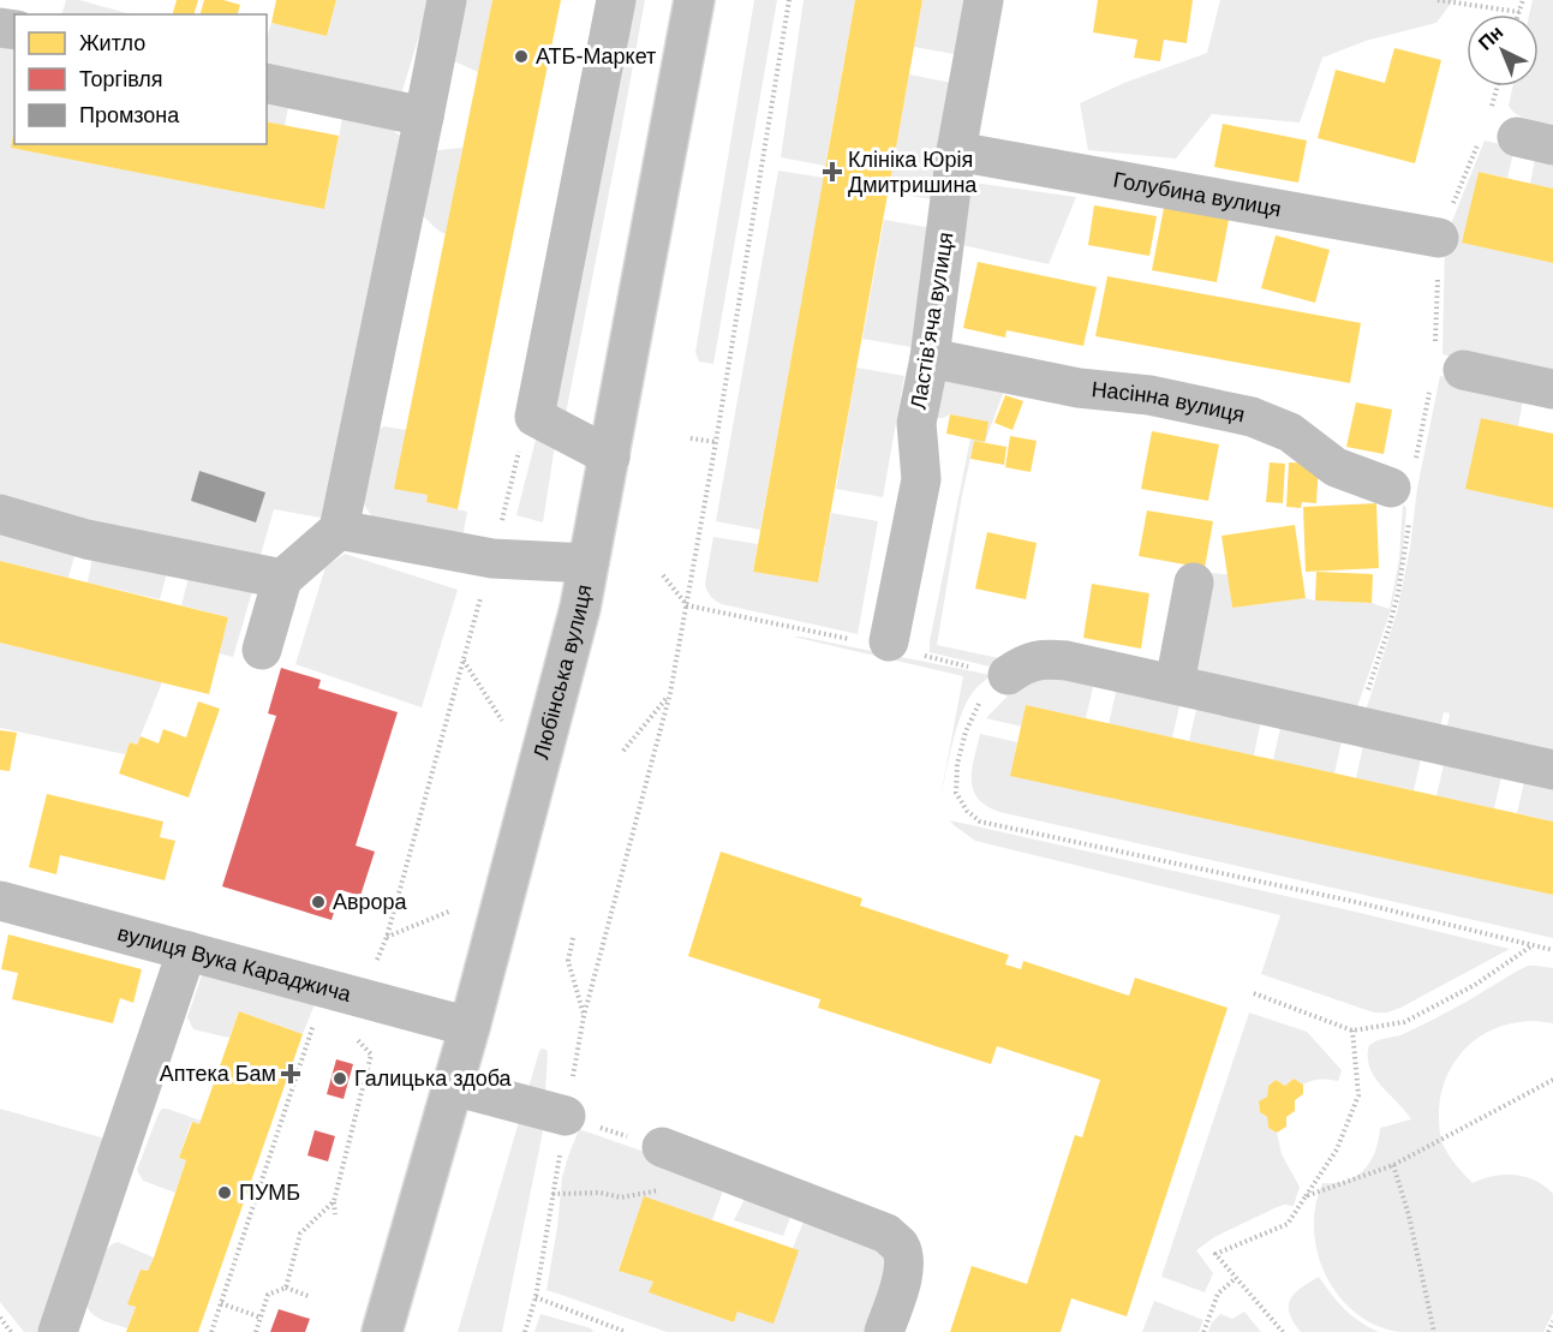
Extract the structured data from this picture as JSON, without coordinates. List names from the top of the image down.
{
  "streets": {
    "main road": [
      "Голубина вулиця",
      "Ластівʼяча вулиця",
      "Насінна вулиця",
      "Любінська вулиця",
      "вулиця Вука Караджича"
    ]
  },
  "crossings": [
    ["Голубина вулиця", "Ластівʼяча вулиця"],
    ["Ластівʼяча вулиця", "Насінна вулиця"],
    ["Любінська вулиця", "вулиця Вука Караджича"]
  ],
  "places": {
    "other": [
      "АТБ-Маркет",
      "Аврора",
      "Галицька здоба",
      "ПУМБ"
    ],
    "health": ["Клініка Юрія Дмитришина", "Аптека Бам"]
  },
  "legend": ["Житло", "Торгівля", "Промзона"],
  "north": "top left"
}
